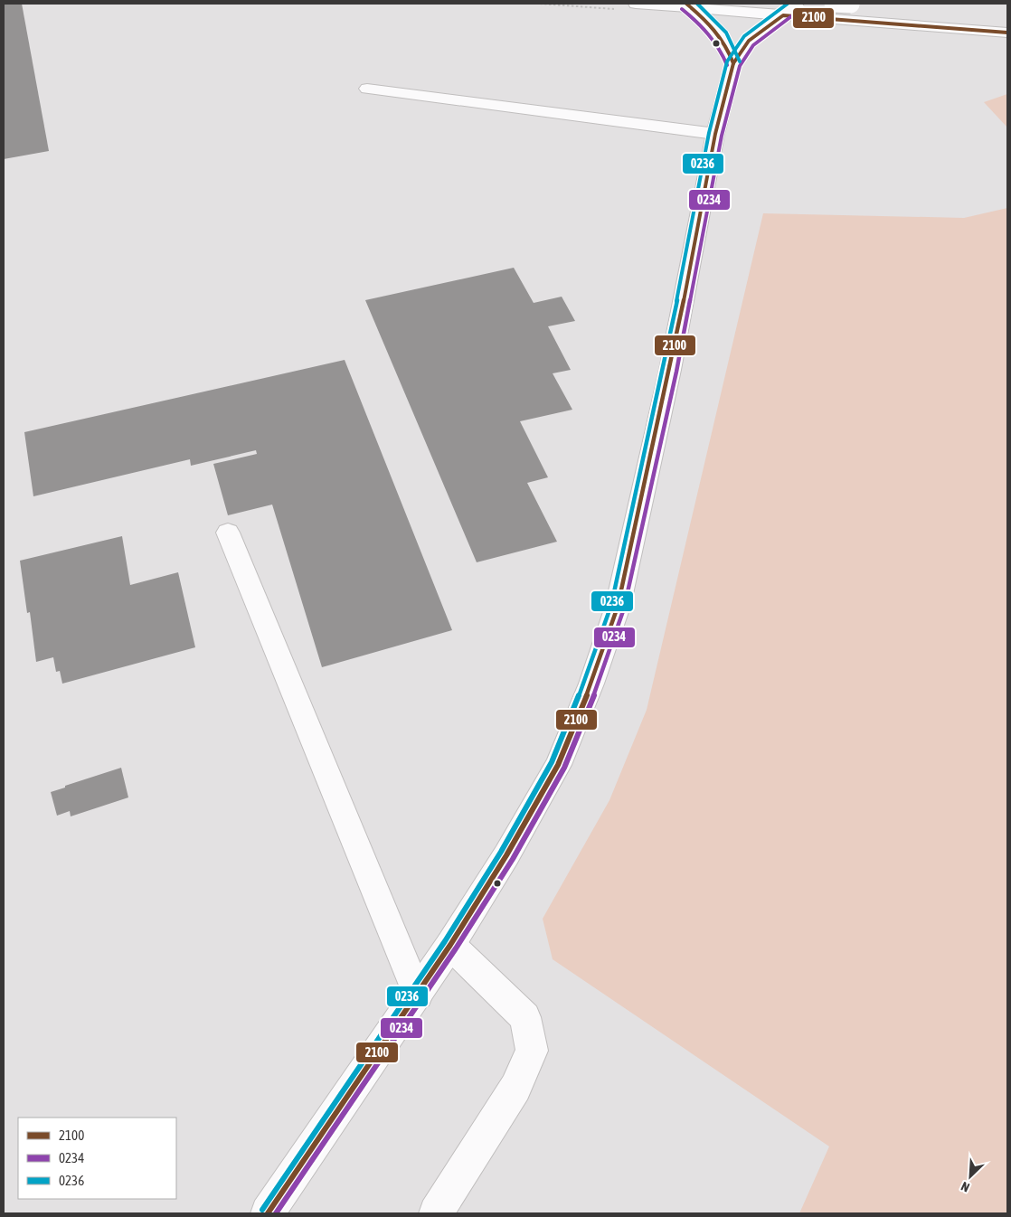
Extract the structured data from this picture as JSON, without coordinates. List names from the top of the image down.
{
  "lines": ["transit line 2100", "transit line 0236", "transit line 0234"],
  "legend": ["2100", "0234", "0236"],
  "north": "bottom left"
}
